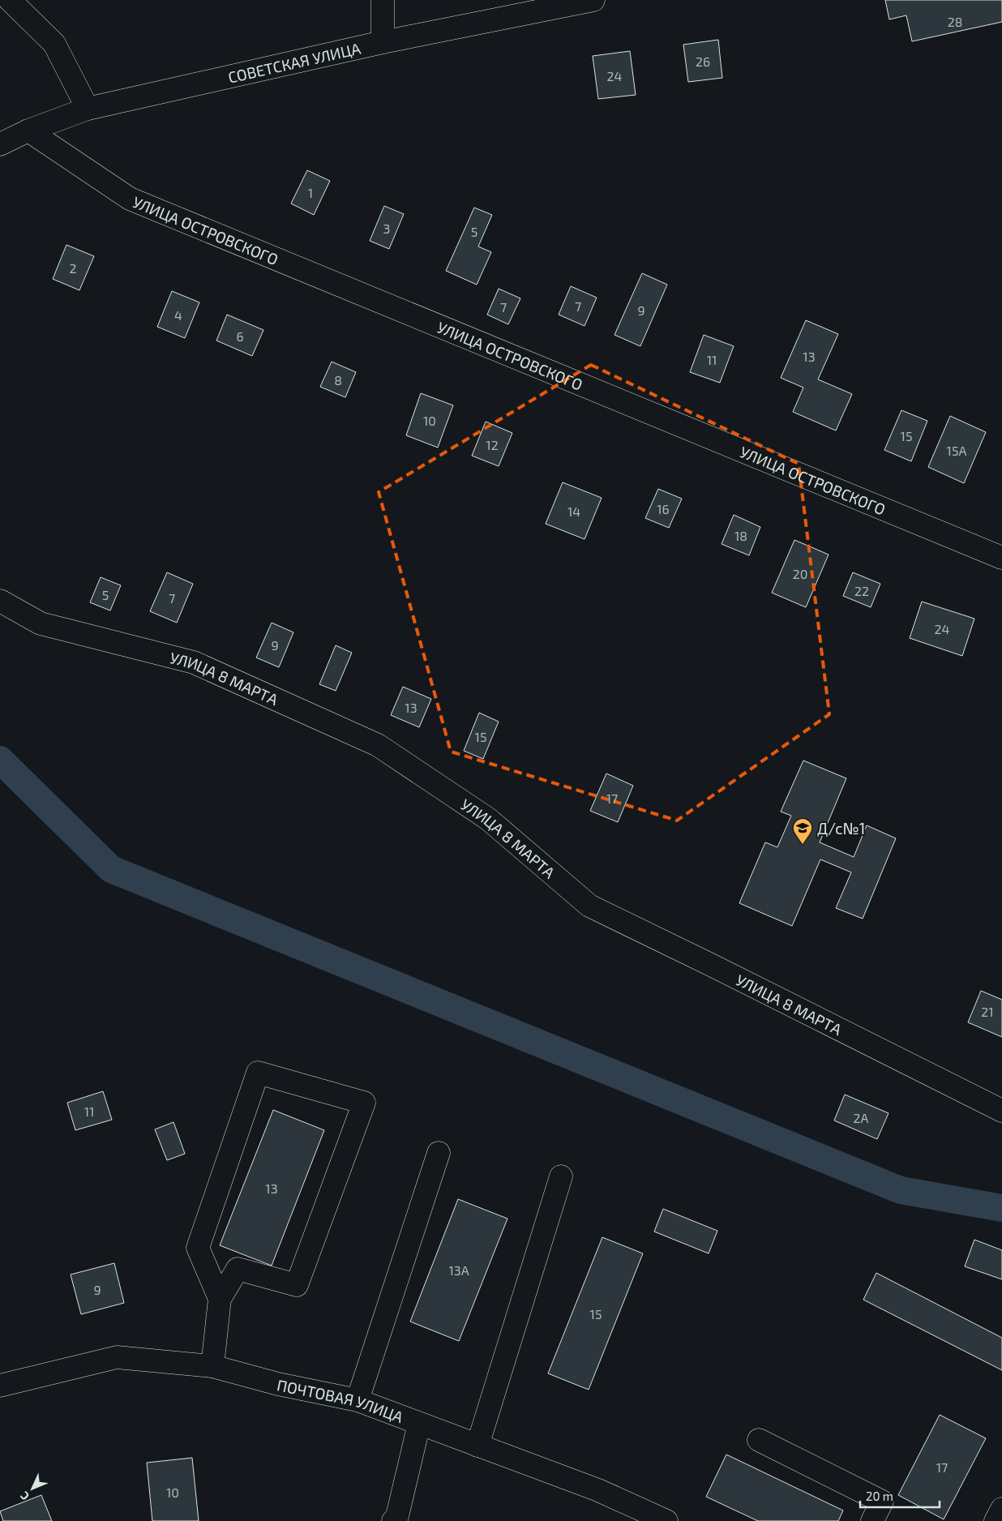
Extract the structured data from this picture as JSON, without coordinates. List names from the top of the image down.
{
  "streets": {
    "street": [
      "СОВЕТСКАЯ УЛИЦА",
      "УЛИЦА ОСТРОВСКОГО",
      "УЛИЦА 8 МАРТА",
      "ПОЧТОВАЯ УЛИЦА"
    ]
  },
  "crossings": [
    ["СОВЕТСКАЯ УЛИЦА", "УЛИЦА ОСТРОВСКОГО"]
  ],
  "places": {
    "school or university": ["Д/с№1"]
  },
  "house_numbers": [
    "28",
    "26",
    "24",
    "1",
    "3",
    "5",
    "2",
    "7",
    "7",
    "9",
    "4",
    "6",
    "13",
    "11",
    "8",
    "10",
    "15",
    "12",
    "15А",
    "16",
    "14",
    "18",
    "20",
    "22",
    "5",
    "7",
    "24",
    "9",
    "13",
    "15",
    "17",
    "21",
    "11",
    "2А",
    "13",
    "13А",
    "9",
    "15",
    "17",
    "10"
  ],
  "scale_bar": "20 m",
  "north": "bottom left"
}
